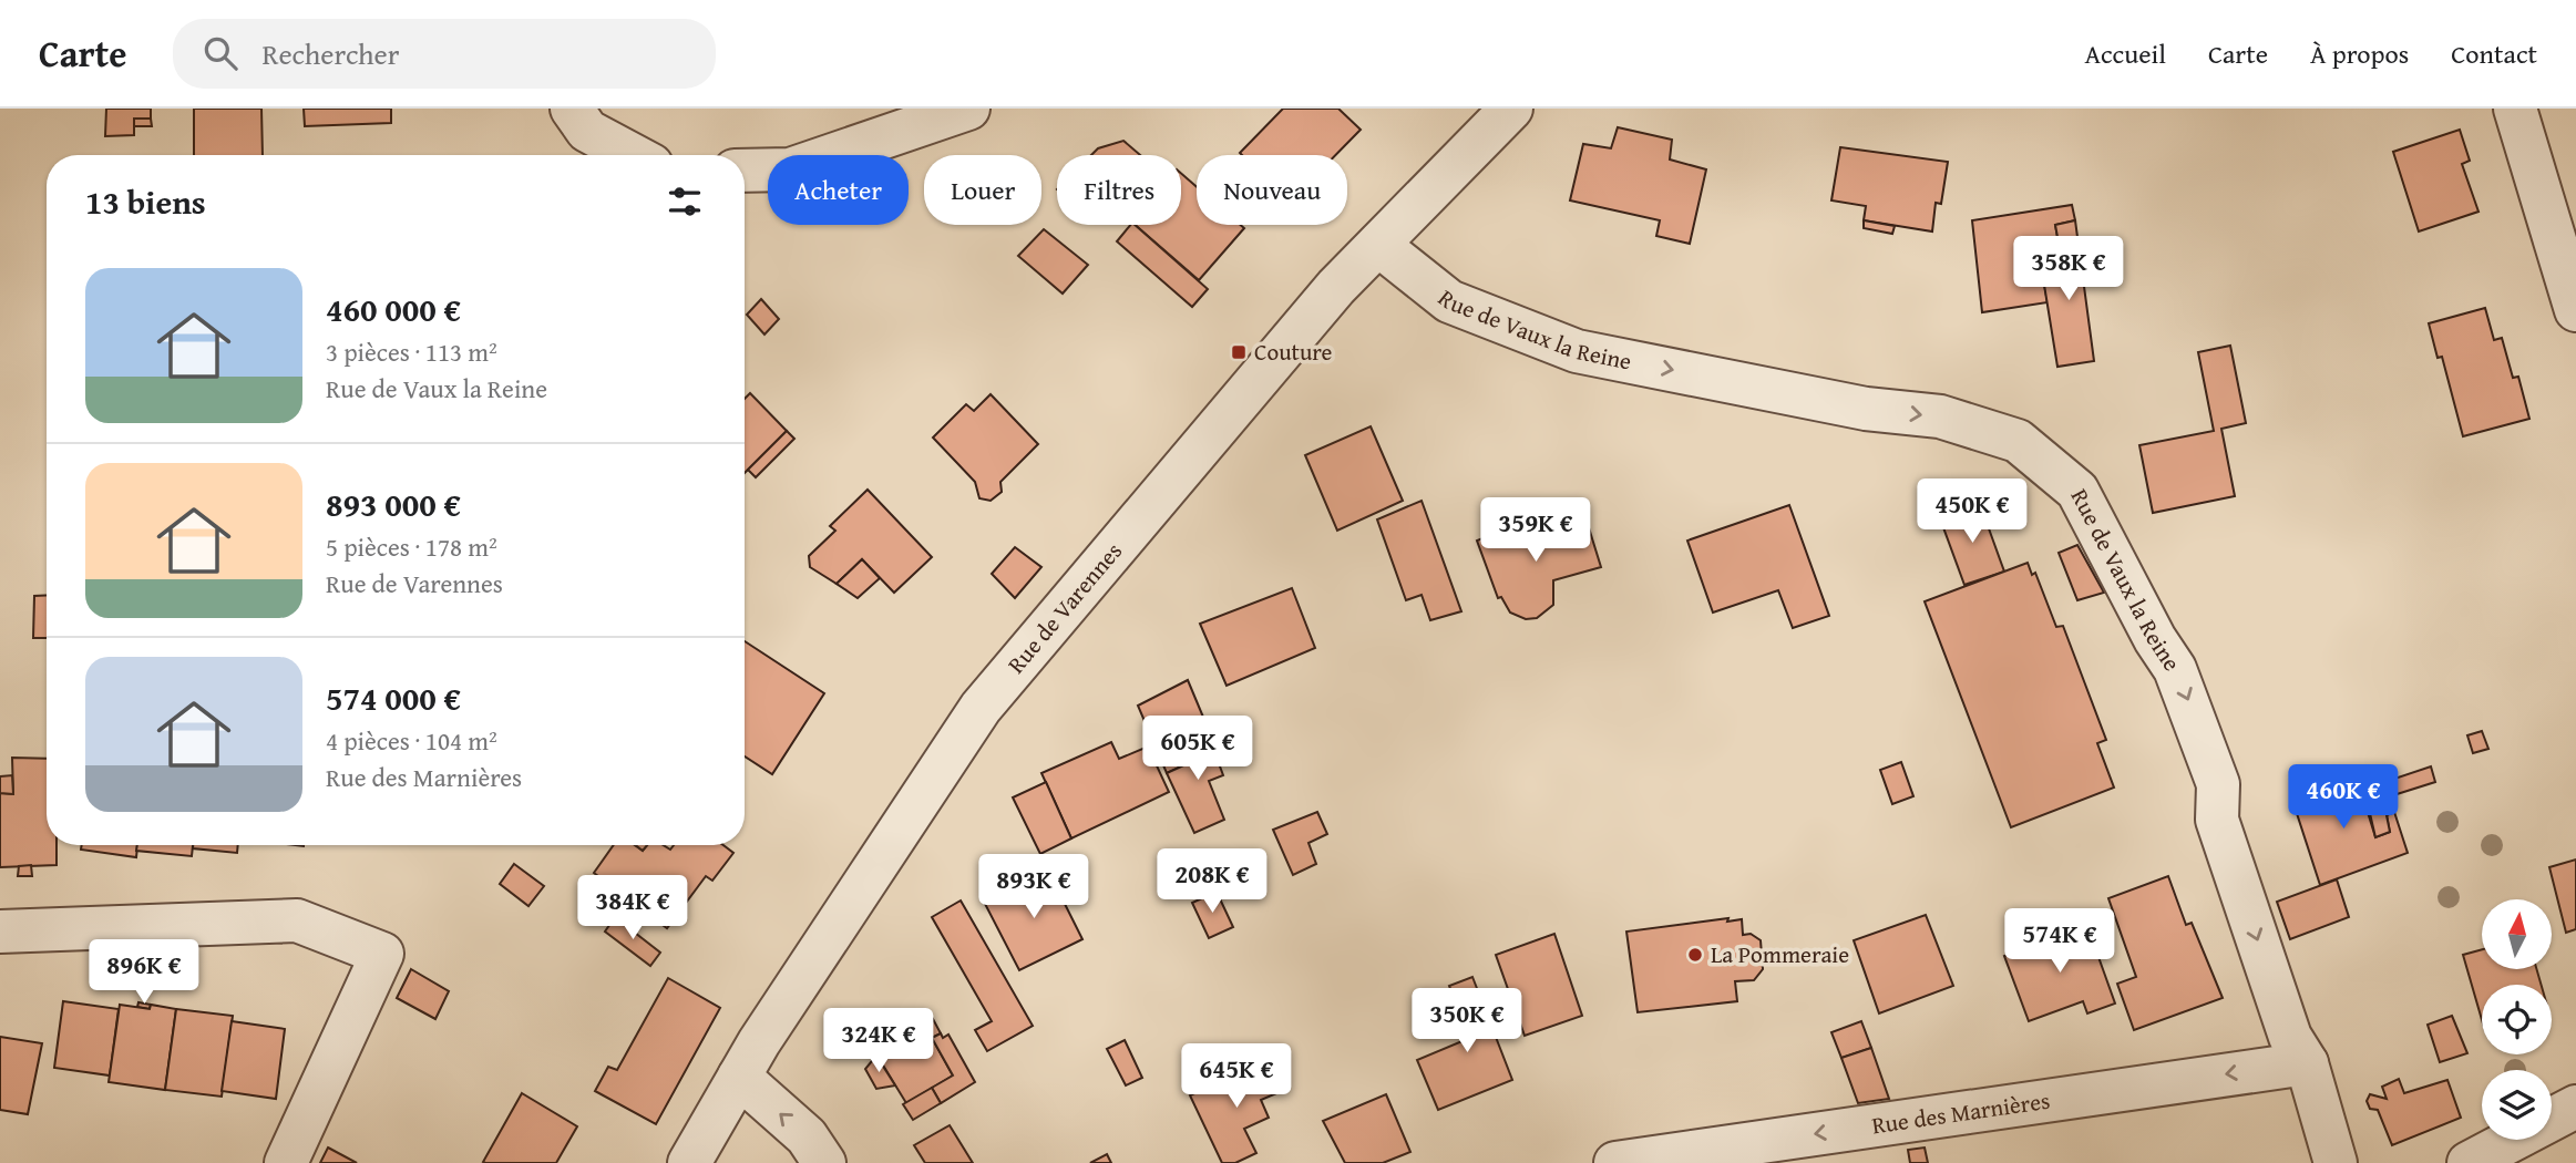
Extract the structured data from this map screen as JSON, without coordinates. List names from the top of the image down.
{
  "streets": {
    "street": ["Rue de Vaux la Reine", "Rue de Varennes", "Rue des Marnières"]
  },
  "crossings": [
    ["Rue de Vaux la Reine", "Rue de Varennes"],
    ["Rue de Vaux la Reine", "Rue des Marnières"]
  ],
  "one_way": ["Rue de Vaux la Reine", "Rue des Marnières"],
  "places": {
    "transit": ["Couture"],
    "other": ["La Pommeraie"]
  },
  "north": "top",
  "page": {
    "header": "Carte",
    "search": "Rechercher",
    "nav": [
      "Accueil",
      "Carte",
      "À propos",
      "Contact"
    ],
    "chip": [
      "Acheter",
      "Louer",
      "Filtres",
      "Nouveau"
    ],
    "heading": "13 biens",
    "price": [
      "358K €",
      "450K €",
      "359K €",
      "605K €",
      "460K €",
      "208K €",
      "893K €",
      "384K €",
      "574K €",
      "896K €",
      "350K €",
      "324K €",
      "645K €"
    ],
    "list": [
      {
        "name": "460 000 €",
        "note": "3 pièces · 113 m² · Rue de Vaux la Reine"
      },
      {
        "name": "893 000 €",
        "note": "5 pièces · 178 m² · Rue de Varennes"
      },
      {
        "name": "574 000 €",
        "note": "4 pièces · 104 m² · Rue des Marnières"
      }
    ]
  }
}
